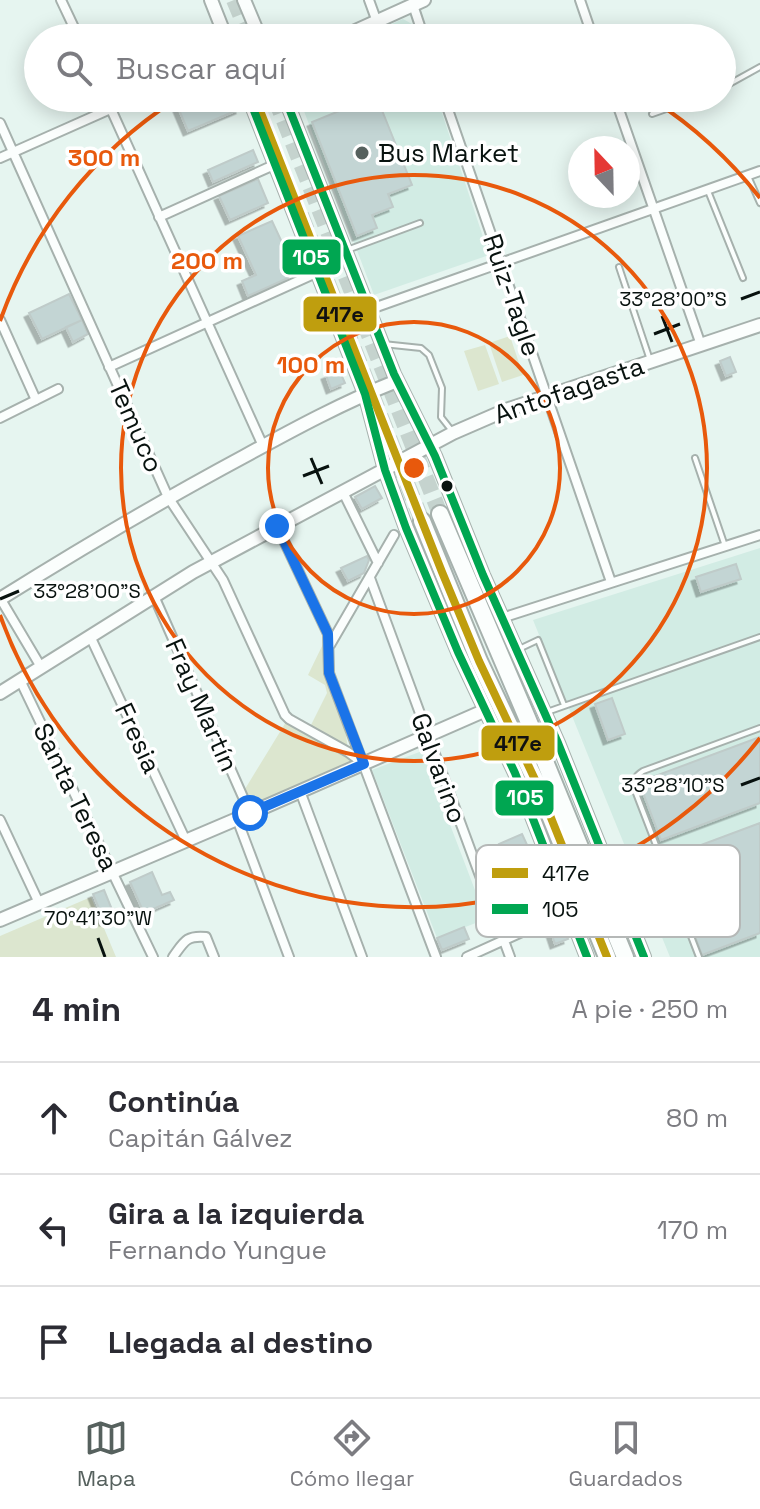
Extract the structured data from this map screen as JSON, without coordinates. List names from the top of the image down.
{
  "streets": {
    "main road": ["Antofagasta"],
    "street": [
      "Ruiz-Tagle",
      "Temuco",
      "Fray Martín",
      "Fresia",
      "Galvarino",
      "Santa Teresa"
    ]
  },
  "crossings": [
    ["Ruiz-Tagle", "Antofagasta"],
    ["Antofagasta", "Temuco"],
    ["Antofagasta", "Fray Martín"],
    ["Antofagasta", "Fresia"],
    ["Antofagasta", "Santa Teresa"]
  ],
  "places": ["Bus Market"],
  "lines": ["transit line 417e", "transit line 105"],
  "legend": ["417e", "105"],
  "north": "top",
  "page": {
    "search": "Buscar aquí",
    "heading": ["4 min", "A pie · 250 m"],
    "list": [
      ["Continúa", "Capitán Gálvez", "80 m"],
      ["Gira a la izquierda", "Fernando Yungue", "170 m"],
      "Llegada al destino"
    ],
    "nav": ["Mapa", "Cómo llegar", "Guardados"]
  },
  "coordinates": ["33°28'00\"S", "33°28'10\"S", "70°41'30\"W"],
  "rings": ["300 m", "200 m", "100 m"]
}
